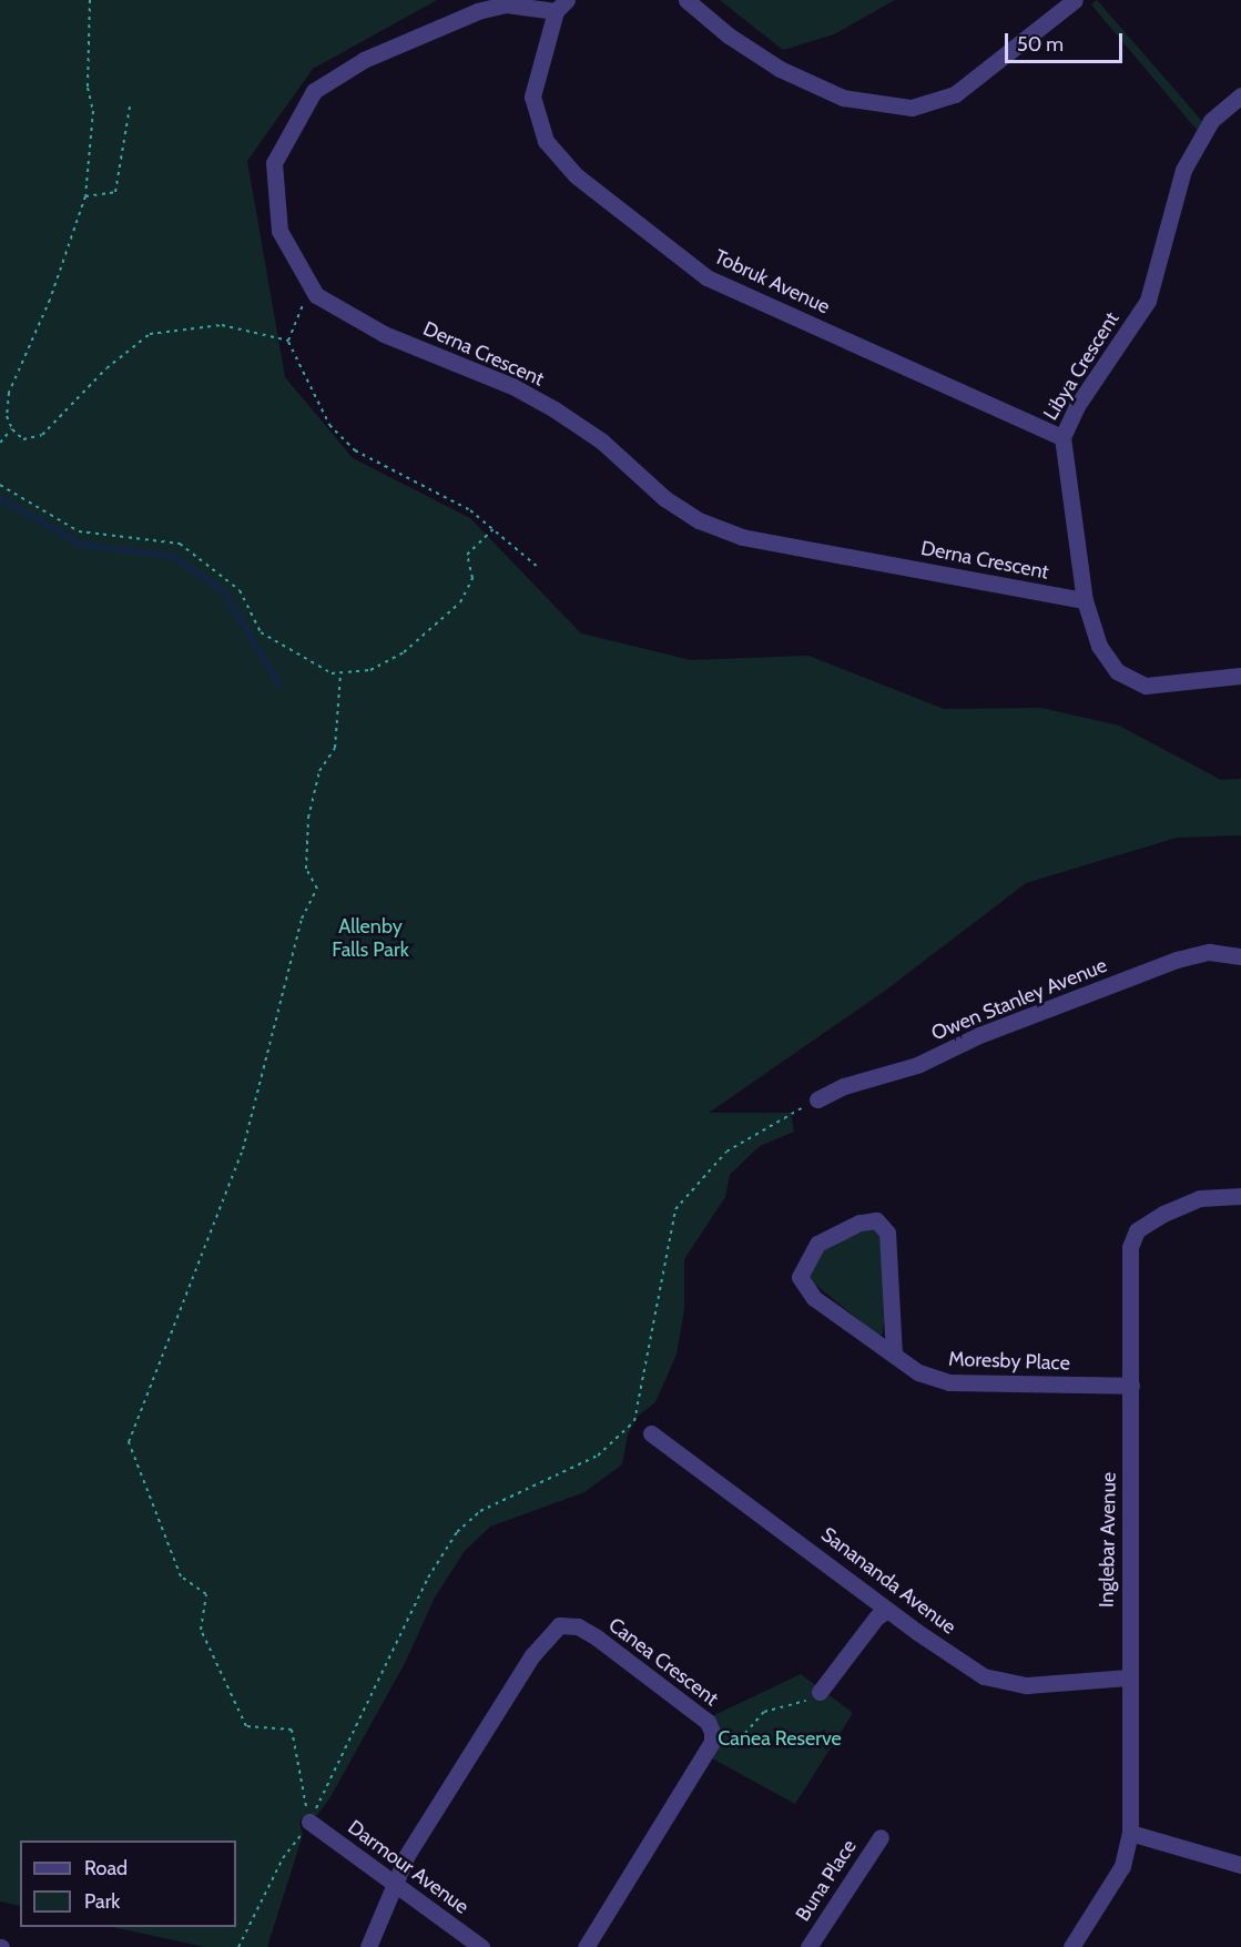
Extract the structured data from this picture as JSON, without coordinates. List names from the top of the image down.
{
  "streets": {
    "street": [
      "Tobruk Avenue",
      "Derna Crescent",
      "Libya Crescent",
      "Owen Stanley Avenue",
      "Moresby Place",
      "Inglebar Avenue",
      "Sanananda Avenue",
      "Canea Crescent",
      "Darmour Avenue",
      "Buna Place"
    ]
  },
  "crossings": [
    ["Tobruk Avenue", "Derna Crescent"],
    ["Tobruk Avenue", "Libya Crescent"],
    ["Derna Crescent", "Libya Crescent"],
    ["Moresby Place", "Inglebar Avenue"],
    ["Inglebar Avenue", "Sanananda Avenue"],
    ["Canea Crescent", "Darmour Avenue"]
  ],
  "parks": ["Allenby Falls Park", "Canea Reserve"],
  "legend": ["Road", "Park"],
  "scale_bar": "50 m"
}
